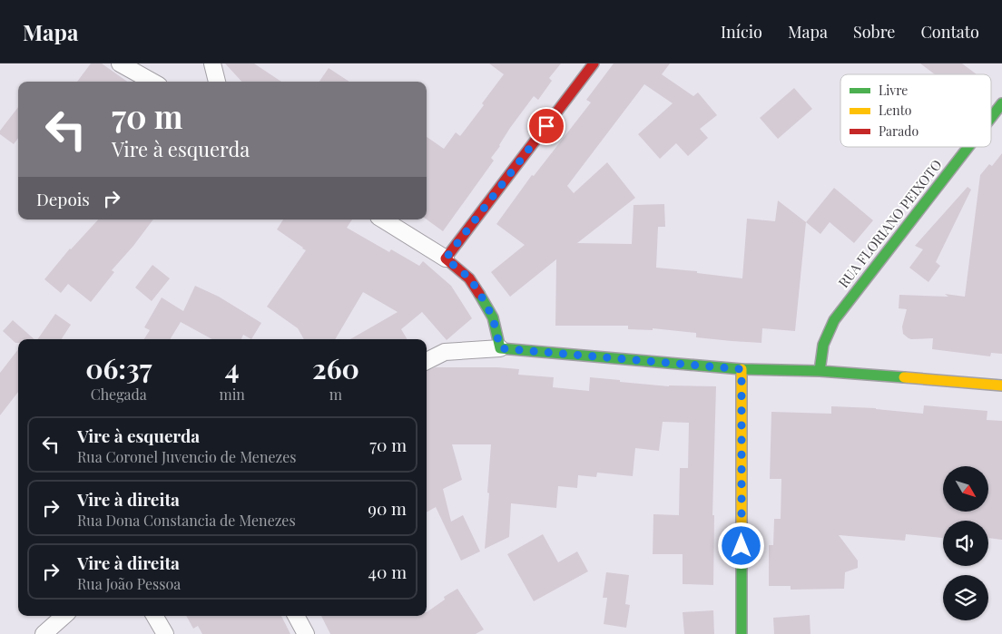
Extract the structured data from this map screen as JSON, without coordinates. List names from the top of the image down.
{
  "streets": {
    "street": ["RUA FLORIANO PEIXOTO"]
  },
  "legend": ["Livre", "Lento", "Parado"],
  "north": "bottom right",
  "page": {
    "header": "Mapa",
    "nav": [
      "Início",
      "Mapa",
      "Sobre",
      "Contato"
    ],
    "turn": ["70 m", "Vire à esquerda"],
    "then": "Depois",
    "eta": [
      "06:37",
      "Chegada",
      "4",
      "min",
      "260",
      "m"
    ],
    "list": [
      {
        "name": "Vire à esquerda",
        "note": "Rua Coronel Juvencio de Menezes",
        "value": "70 m"
      },
      {
        "name": "Vire à direita",
        "note": "Rua Dona Constancia de Menezes",
        "value": "90 m"
      },
      {
        "name": "Vire à direita",
        "note": "Rua João Pessoa",
        "value": "40 m"
      }
    ]
  }
}
